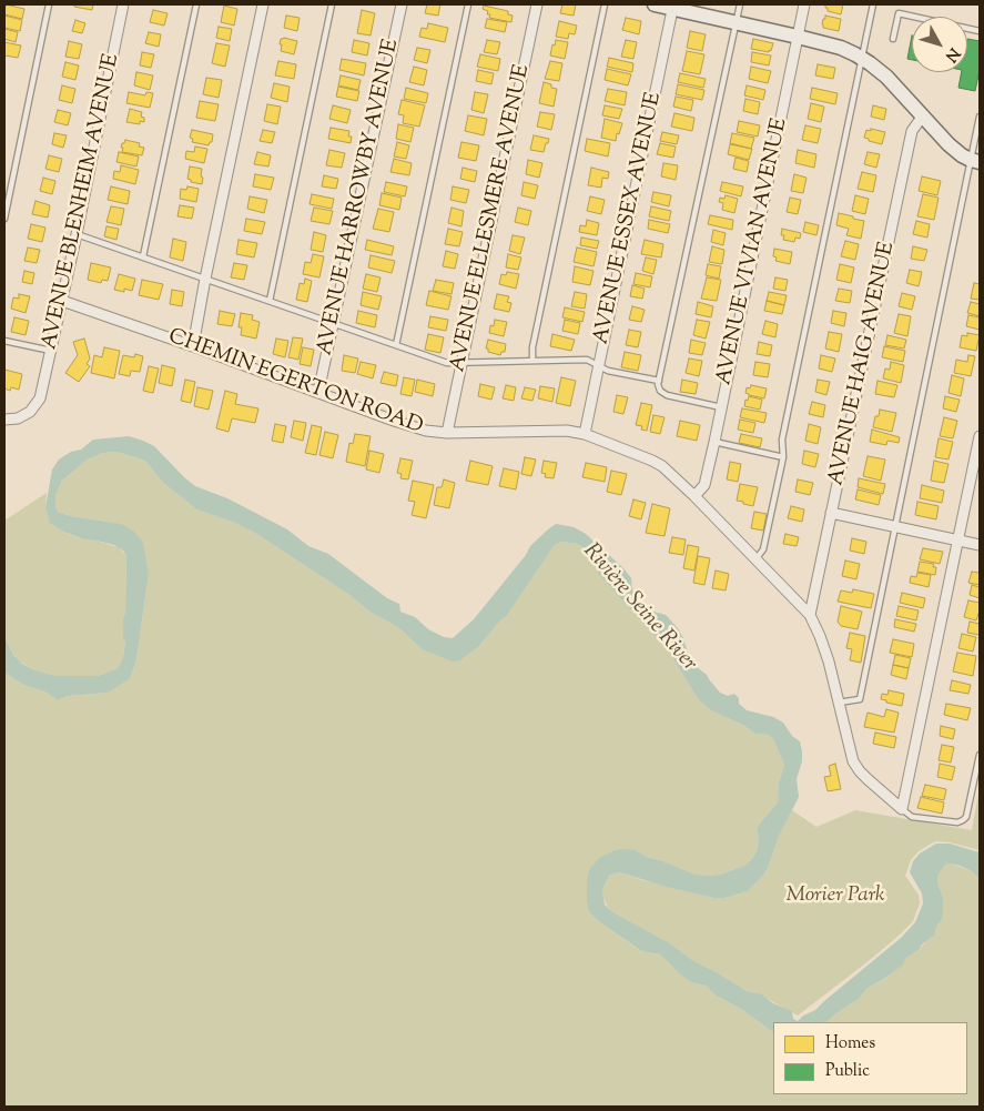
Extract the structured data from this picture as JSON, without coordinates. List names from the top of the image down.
{
  "streets": {
    "street": [
      "AVENUE HARROWBY AVENUE",
      "AVENUE BLENHEIM AVENUE",
      "AVENUE ELLESMERE AVENUE",
      "AVENUE ESSEX AVENUE",
      "AVENUE VIVIAN AVENUE",
      "AVENUE HAIG AVENUE",
      "CHEMIN EGERTON ROAD"
    ]
  },
  "crossings": [
    ["AVENUE HARROWBY AVENUE", "CHEMIN EGERTON ROAD"],
    ["AVENUE BLENHEIM AVENUE", "CHEMIN EGERTON ROAD"],
    ["AVENUE ELLESMERE AVENUE", "CHEMIN EGERTON ROAD"],
    ["AVENUE ESSEX AVENUE", "CHEMIN EGERTON ROAD"],
    ["AVENUE VIVIAN AVENUE", "CHEMIN EGERTON ROAD"],
    ["AVENUE HAIG AVENUE", "CHEMIN EGERTON ROAD"]
  ],
  "water": ["Rivière Seine River"],
  "parks": ["Morier Park"],
  "legend": ["Homes", "Public"],
  "north": "bottom right"
}
